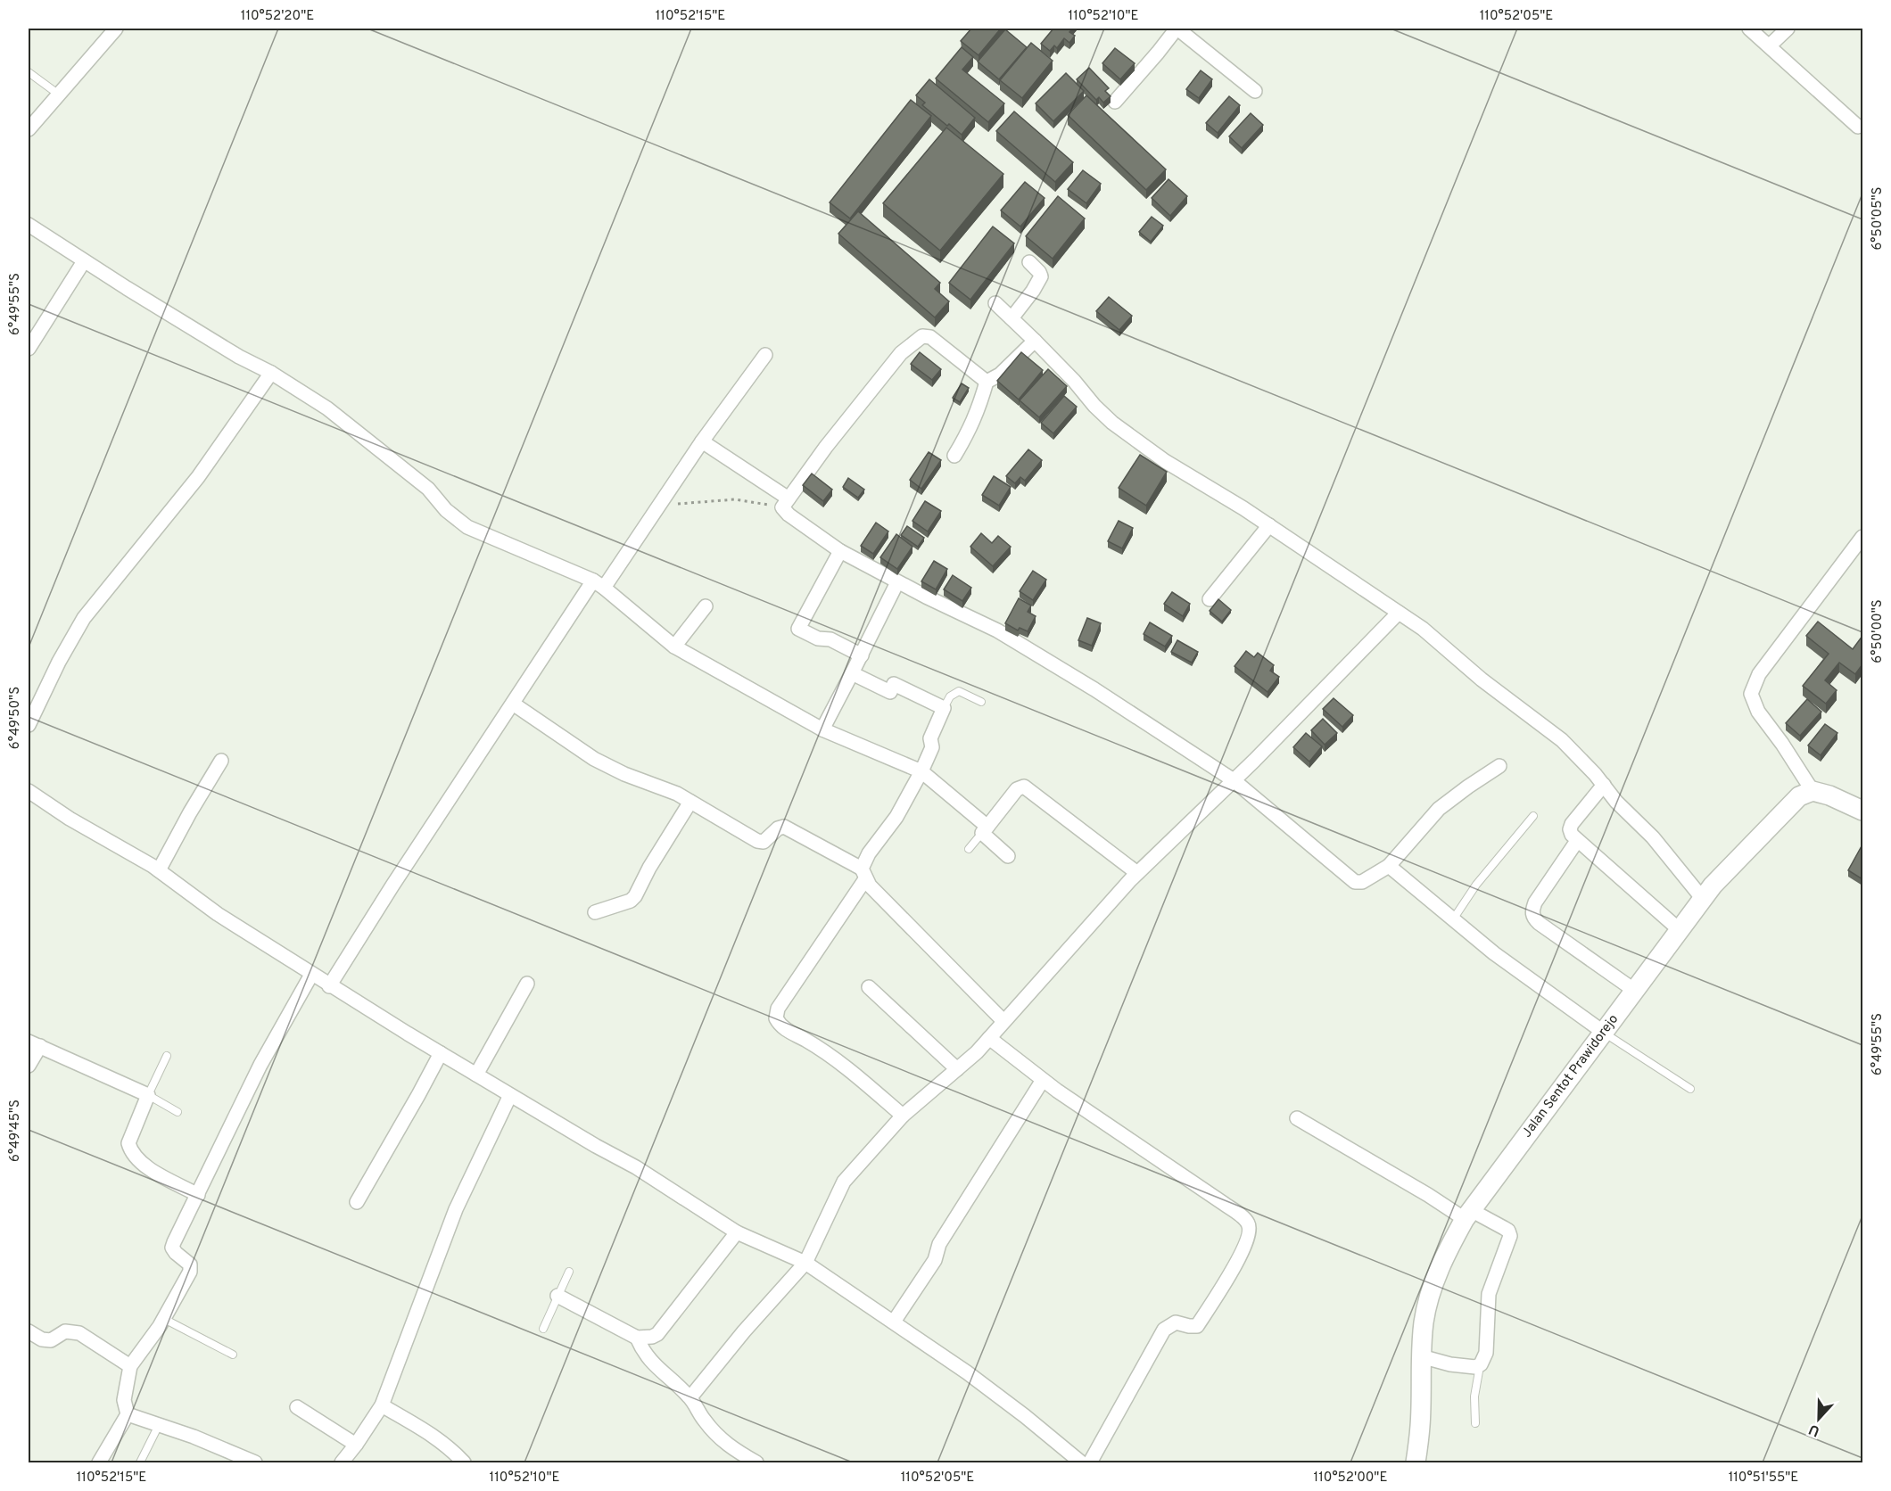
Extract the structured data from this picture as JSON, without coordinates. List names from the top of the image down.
{
  "streets": {
    "main road": ["Jalan Sentot Prawidorejo"]
  },
  "north": "bottom",
  "coordinates": [
    "110°52'20\"E",
    "110°52'15\"E",
    "110°52'10\"E",
    "110°52'05\"E",
    "6°50'05\"S",
    "6°49'55\"S",
    "6°50'00\"S",
    "6°49'50\"S",
    "6°49'45\"S",
    "110°52'00\"E",
    "110°51'55\"E"
  ]
}
